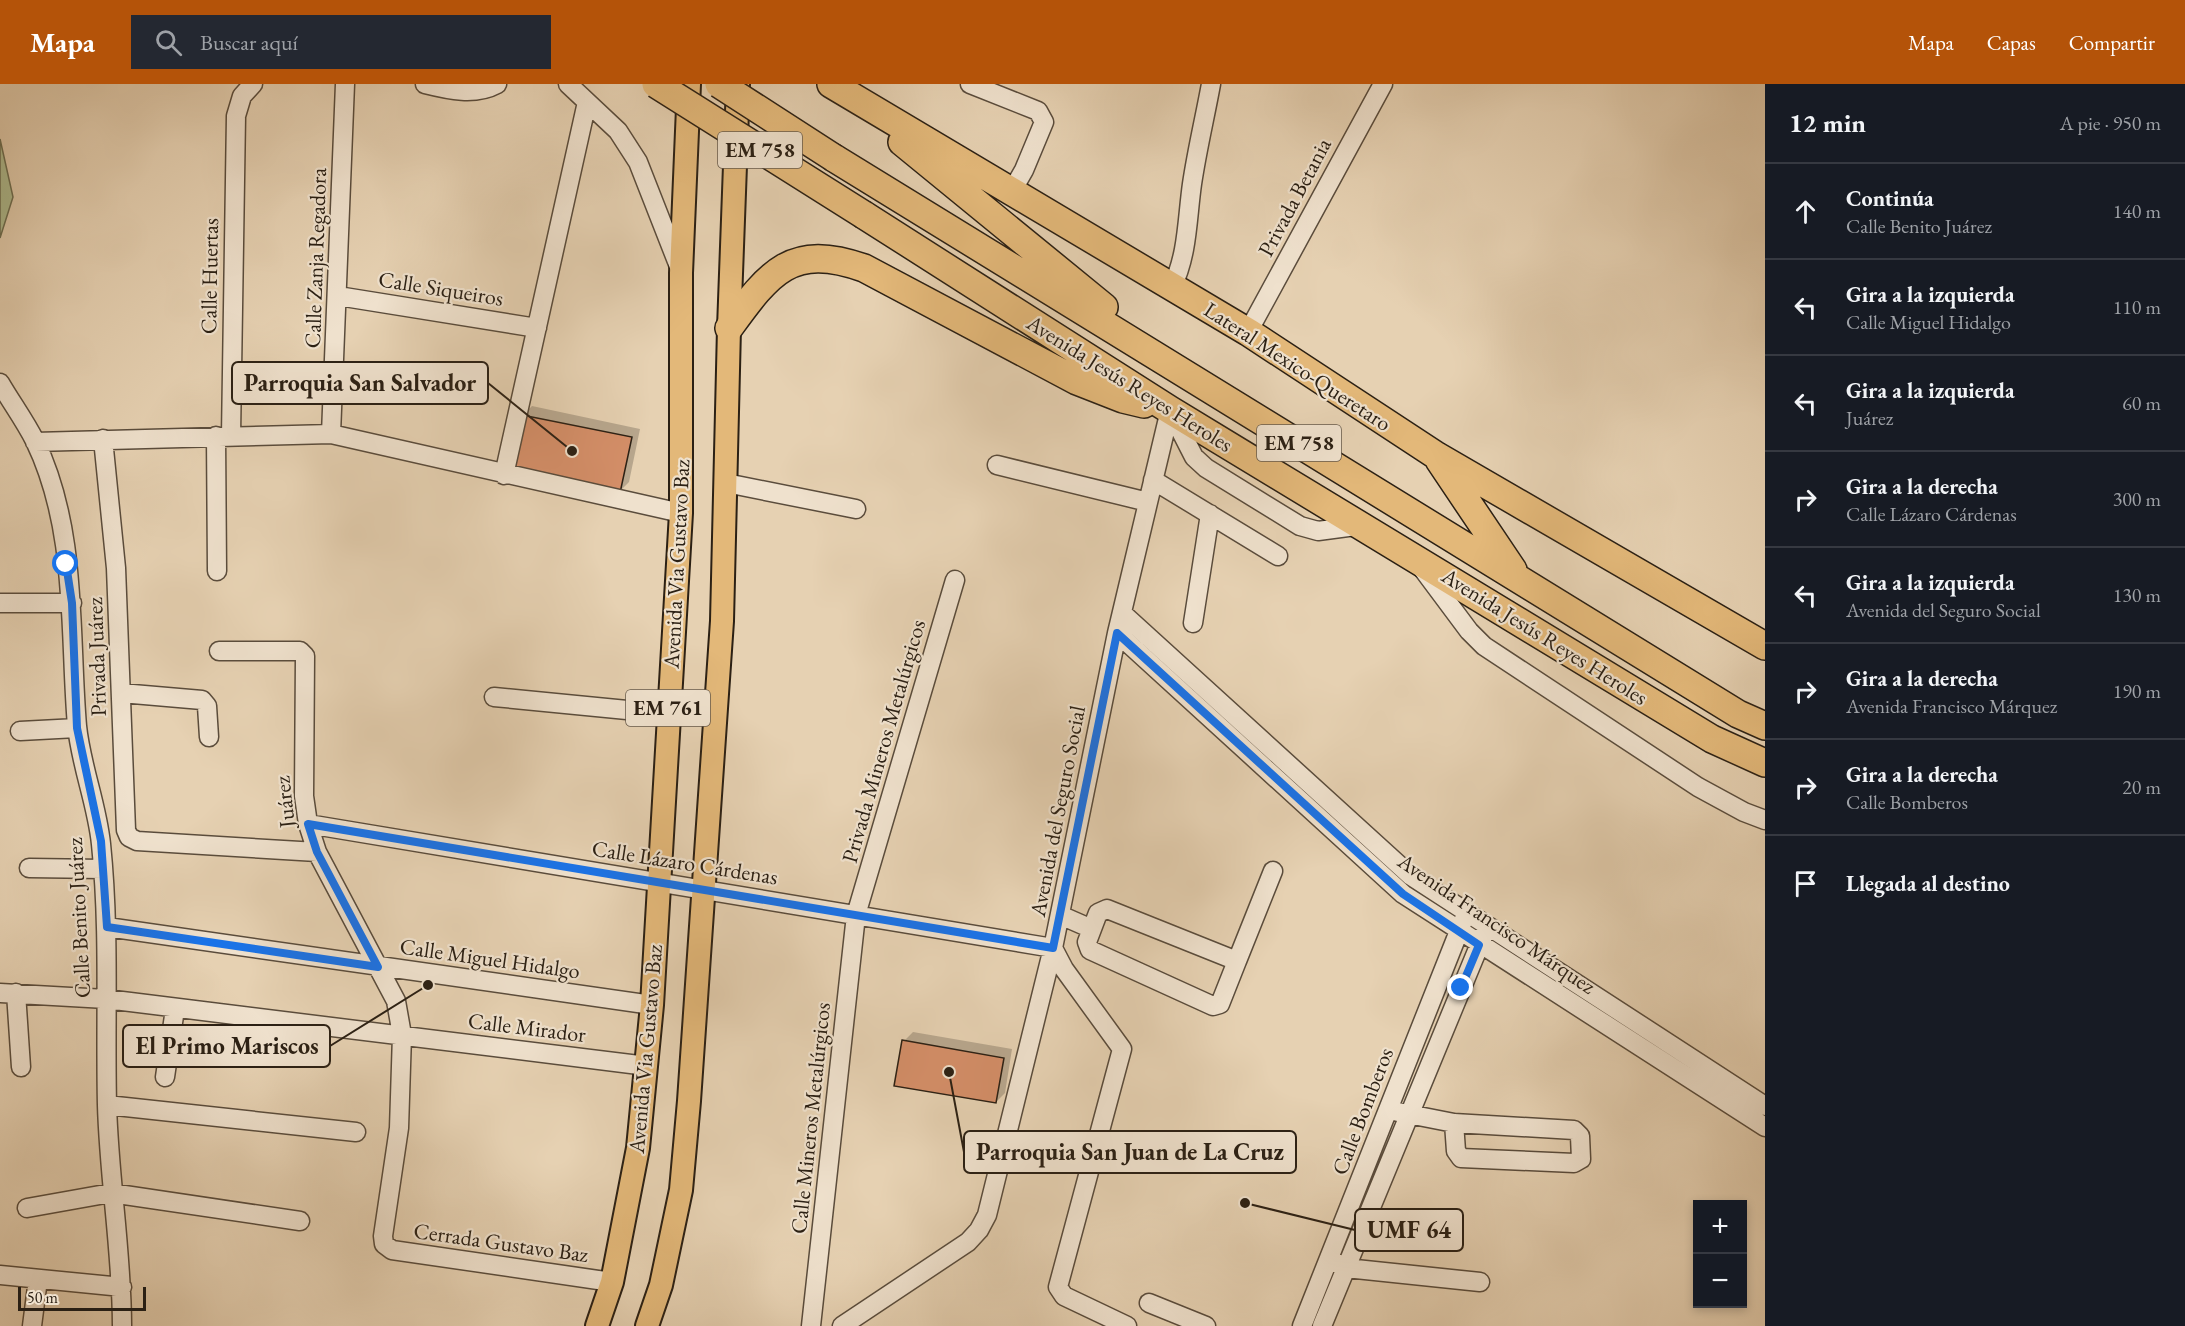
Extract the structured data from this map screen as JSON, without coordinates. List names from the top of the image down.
{
  "streets": {
    "highway": ["EM 758", "Lateral Mexico-Queretaro", "Avenida Jesús Reyes Heroles"],
    "main road": ["Avenida Via Gustavo Baz", "EM 761"],
    "street": [
      "Privada Betania",
      "Calle Zanja Regadora",
      "Calle Huertas",
      "Calle Siqueiros",
      "Privada Juárez",
      "Privada Mineros Metalúrgicos",
      "Juárez",
      "Avenida del Seguro Social",
      "Calle Lázaro Cárdenas",
      "Calle Benito Juárez",
      "Avenida Francisco Márquez",
      "Calle Miguel Hidalgo",
      "Calle Mirador",
      "Calle Bomberos",
      "Calle Mineros Metalúrgicos",
      "Cerrada Gustavo Baz"
    ]
  },
  "crossings": [
    ["Privada Betania", "Lateral Mexico-Queretaro"],
    ["Calle Zanja Regadora", "Calle Siqueiros"],
    ["Avenida Jesús Reyes Heroles", "Avenida del Seguro Social"],
    ["Avenida Via Gustavo Baz", "Calle Lázaro Cárdenas"],
    ["Avenida Via Gustavo Baz", "Calle Miguel Hidalgo"],
    ["Avenida Via Gustavo Baz", "Calle Mirador"],
    ["Avenida Via Gustavo Baz", "Cerrada Gustavo Baz"],
    ["Privada Juárez", "Juárez"],
    ["Privada Mineros Metalúrgicos", "Calle Lázaro Cárdenas"],
    ["Privada Mineros Metalúrgicos", "Calle Mineros Metalúrgicos"],
    ["Juárez", "Calle Lázaro Cárdenas"],
    ["Juárez", "Calle Miguel Hidalgo"],
    ["Avenida del Seguro Social", "Calle Lázaro Cárdenas"],
    ["Avenida del Seguro Social", "Avenida Francisco Márquez"],
    ["Calle Lázaro Cárdenas", "Calle Mineros Metalúrgicos"],
    ["Calle Benito Juárez", "Calle Miguel Hidalgo"],
    ["Calle Benito Juárez", "Calle Mirador"],
    ["Avenida Francisco Márquez", "Calle Bomberos"],
    ["Calle Mirador", "Cerrada Gustavo Baz"]
  ],
  "places": [
    "Parroquia San Salvador",
    "El Primo Mariscos",
    "Parroquia San Juan de La Cruz",
    "UMF 64"
  ],
  "scale_bar": "50 m",
  "page": {
    "header": "Mapa",
    "search": "Buscar aquí",
    "nav": ["Mapa", "Capas", "Compartir"],
    "heading": ["12 min", "A pie · 950 m"],
    "list": [
      ["Continúa", "Calle Benito Juárez", "140 m"],
      ["Gira a la izquierda", "Calle Miguel Hidalgo", "110 m"],
      ["Gira a la izquierda", "Juárez", "60 m"],
      ["Gira a la derecha", "Calle Lázaro Cárdenas", "300 m"],
      ["Gira a la izquierda", "Avenida del Seguro Social", "130 m"],
      ["Gira a la derecha", "Avenida Francisco Márquez", "190 m"],
      ["Gira a la derecha", "Calle Bomberos", "20 m"],
      "Llegada al destino"
    ],
    "map_buttons": ["+", "−"],
    "scale": "50 m"
  }
}
